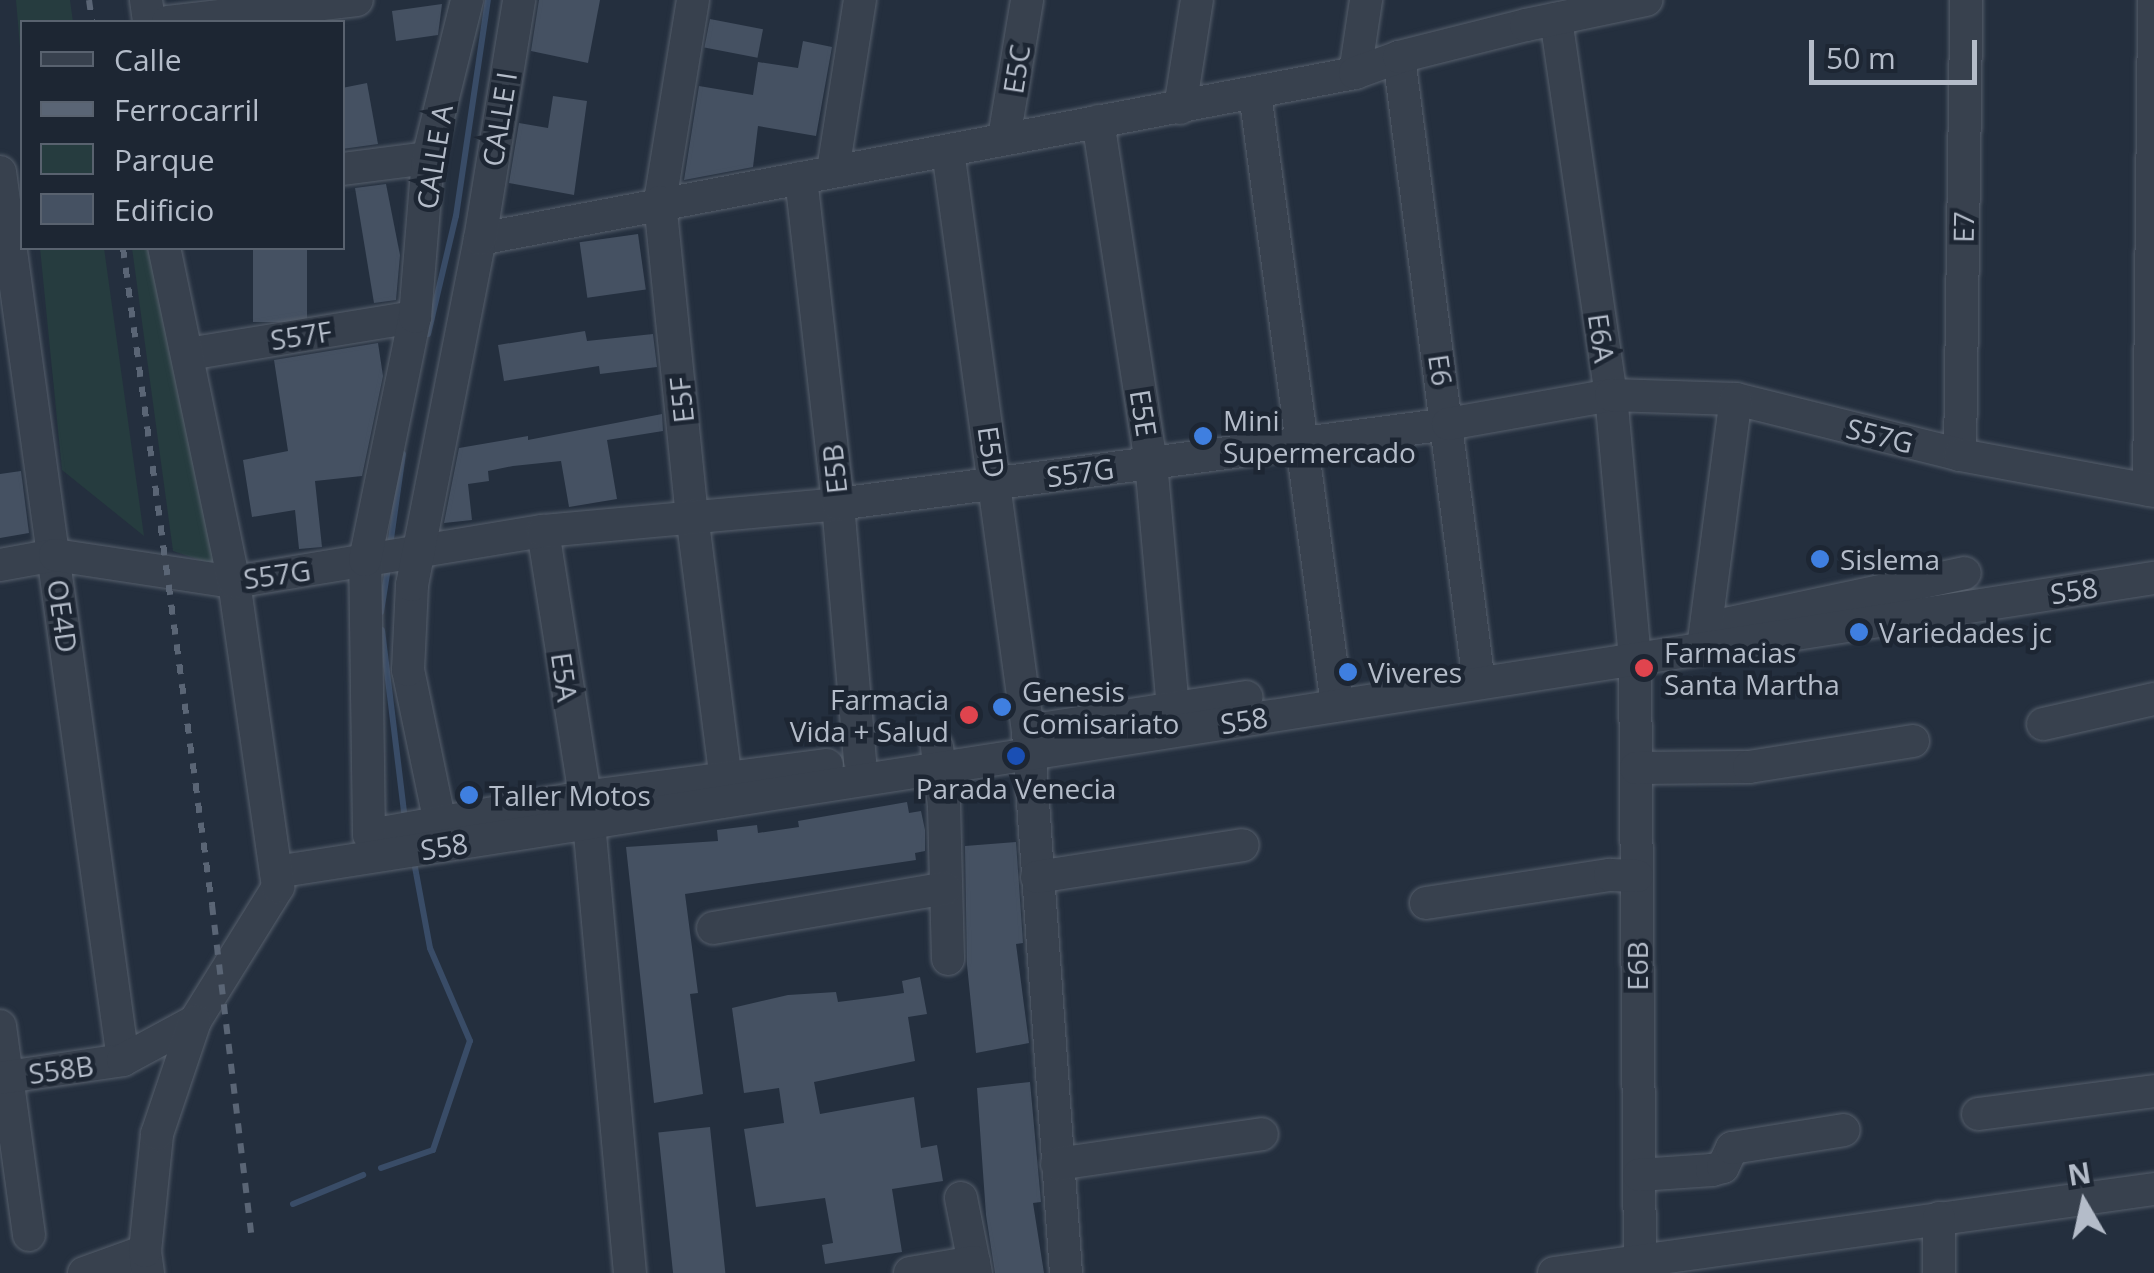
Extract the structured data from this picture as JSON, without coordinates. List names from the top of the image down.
{
  "streets": {
    "street": [
      "E5C",
      "CALLE I",
      "CALLE A",
      "E7",
      "S57F",
      "E6A",
      "E6",
      "E5F",
      "E5E",
      "S57G",
      "E5D",
      "E5B",
      "S58",
      "OE4D",
      "E5A",
      "E6B",
      "S58B"
    ]
  },
  "crossings": [
    ["CALLE I", "S57G"],
    ["CALLE I", "S58"],
    ["CALLE A", "S57F"],
    ["CALLE A", "S57G"],
    ["CALLE A", "S58"],
    ["E7", "S57G"],
    ["E6A", "S57G"],
    ["E6A", "S58"],
    ["E6A", "E6B"],
    ["E6", "S57G"],
    ["E6", "S58"],
    ["E5F", "S57G"],
    ["E5F", "S58"],
    ["E5E", "S57G"],
    ["E5E", "S58"],
    ["S57G", "E5D"],
    ["S57G", "E5B"],
    ["S57G", "OE4D"],
    ["S57G", "E5A"],
    ["E5D", "S58"],
    ["E5B", "S58"],
    ["S58", "E5A"],
    ["S58", "E6B"],
    ["OE4D", "S58B"]
  ],
  "places": [
    "Mini Supermercado",
    "Sislema",
    "Variedades jc",
    "Farmacias Santa Martha",
    "Viveres",
    "Genesis Comisariato",
    "Farmacia Vida + Salud",
    "Parada Venecia",
    "Taller Motos"
  ],
  "legend": [
    "Calle",
    "Ferrocarril",
    "Parque",
    "Edificio"
  ],
  "scale_bar": "50 m",
  "north": "top"
}
